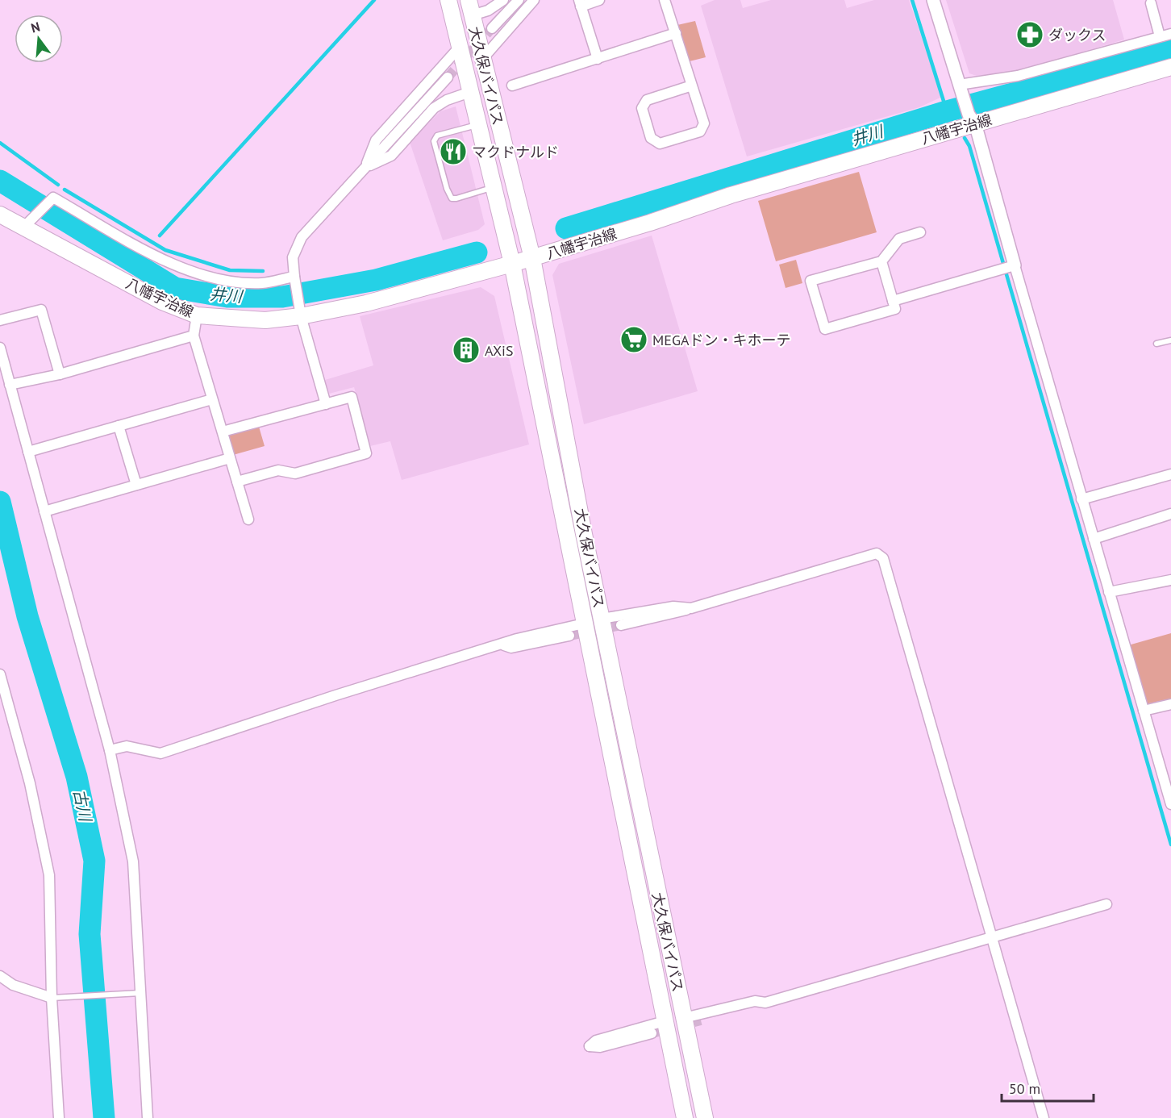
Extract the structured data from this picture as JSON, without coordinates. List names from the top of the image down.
{
  "streets": {
    "main road": ["大久保バイパス", "八幡宇治線"]
  },
  "crossings": [
    ["大久保バイパス", "八幡宇治線"]
  ],
  "water": ["井川", "古川"],
  "places": {
    "pharmacy": ["ダックス"],
    "restaurant": ["マクドナルド"],
    "supermarket": ["MEGAドン・キホーテ"],
    "building": ["AXiS"]
  },
  "scale_bar": "50 m",
  "north": "top"
}
